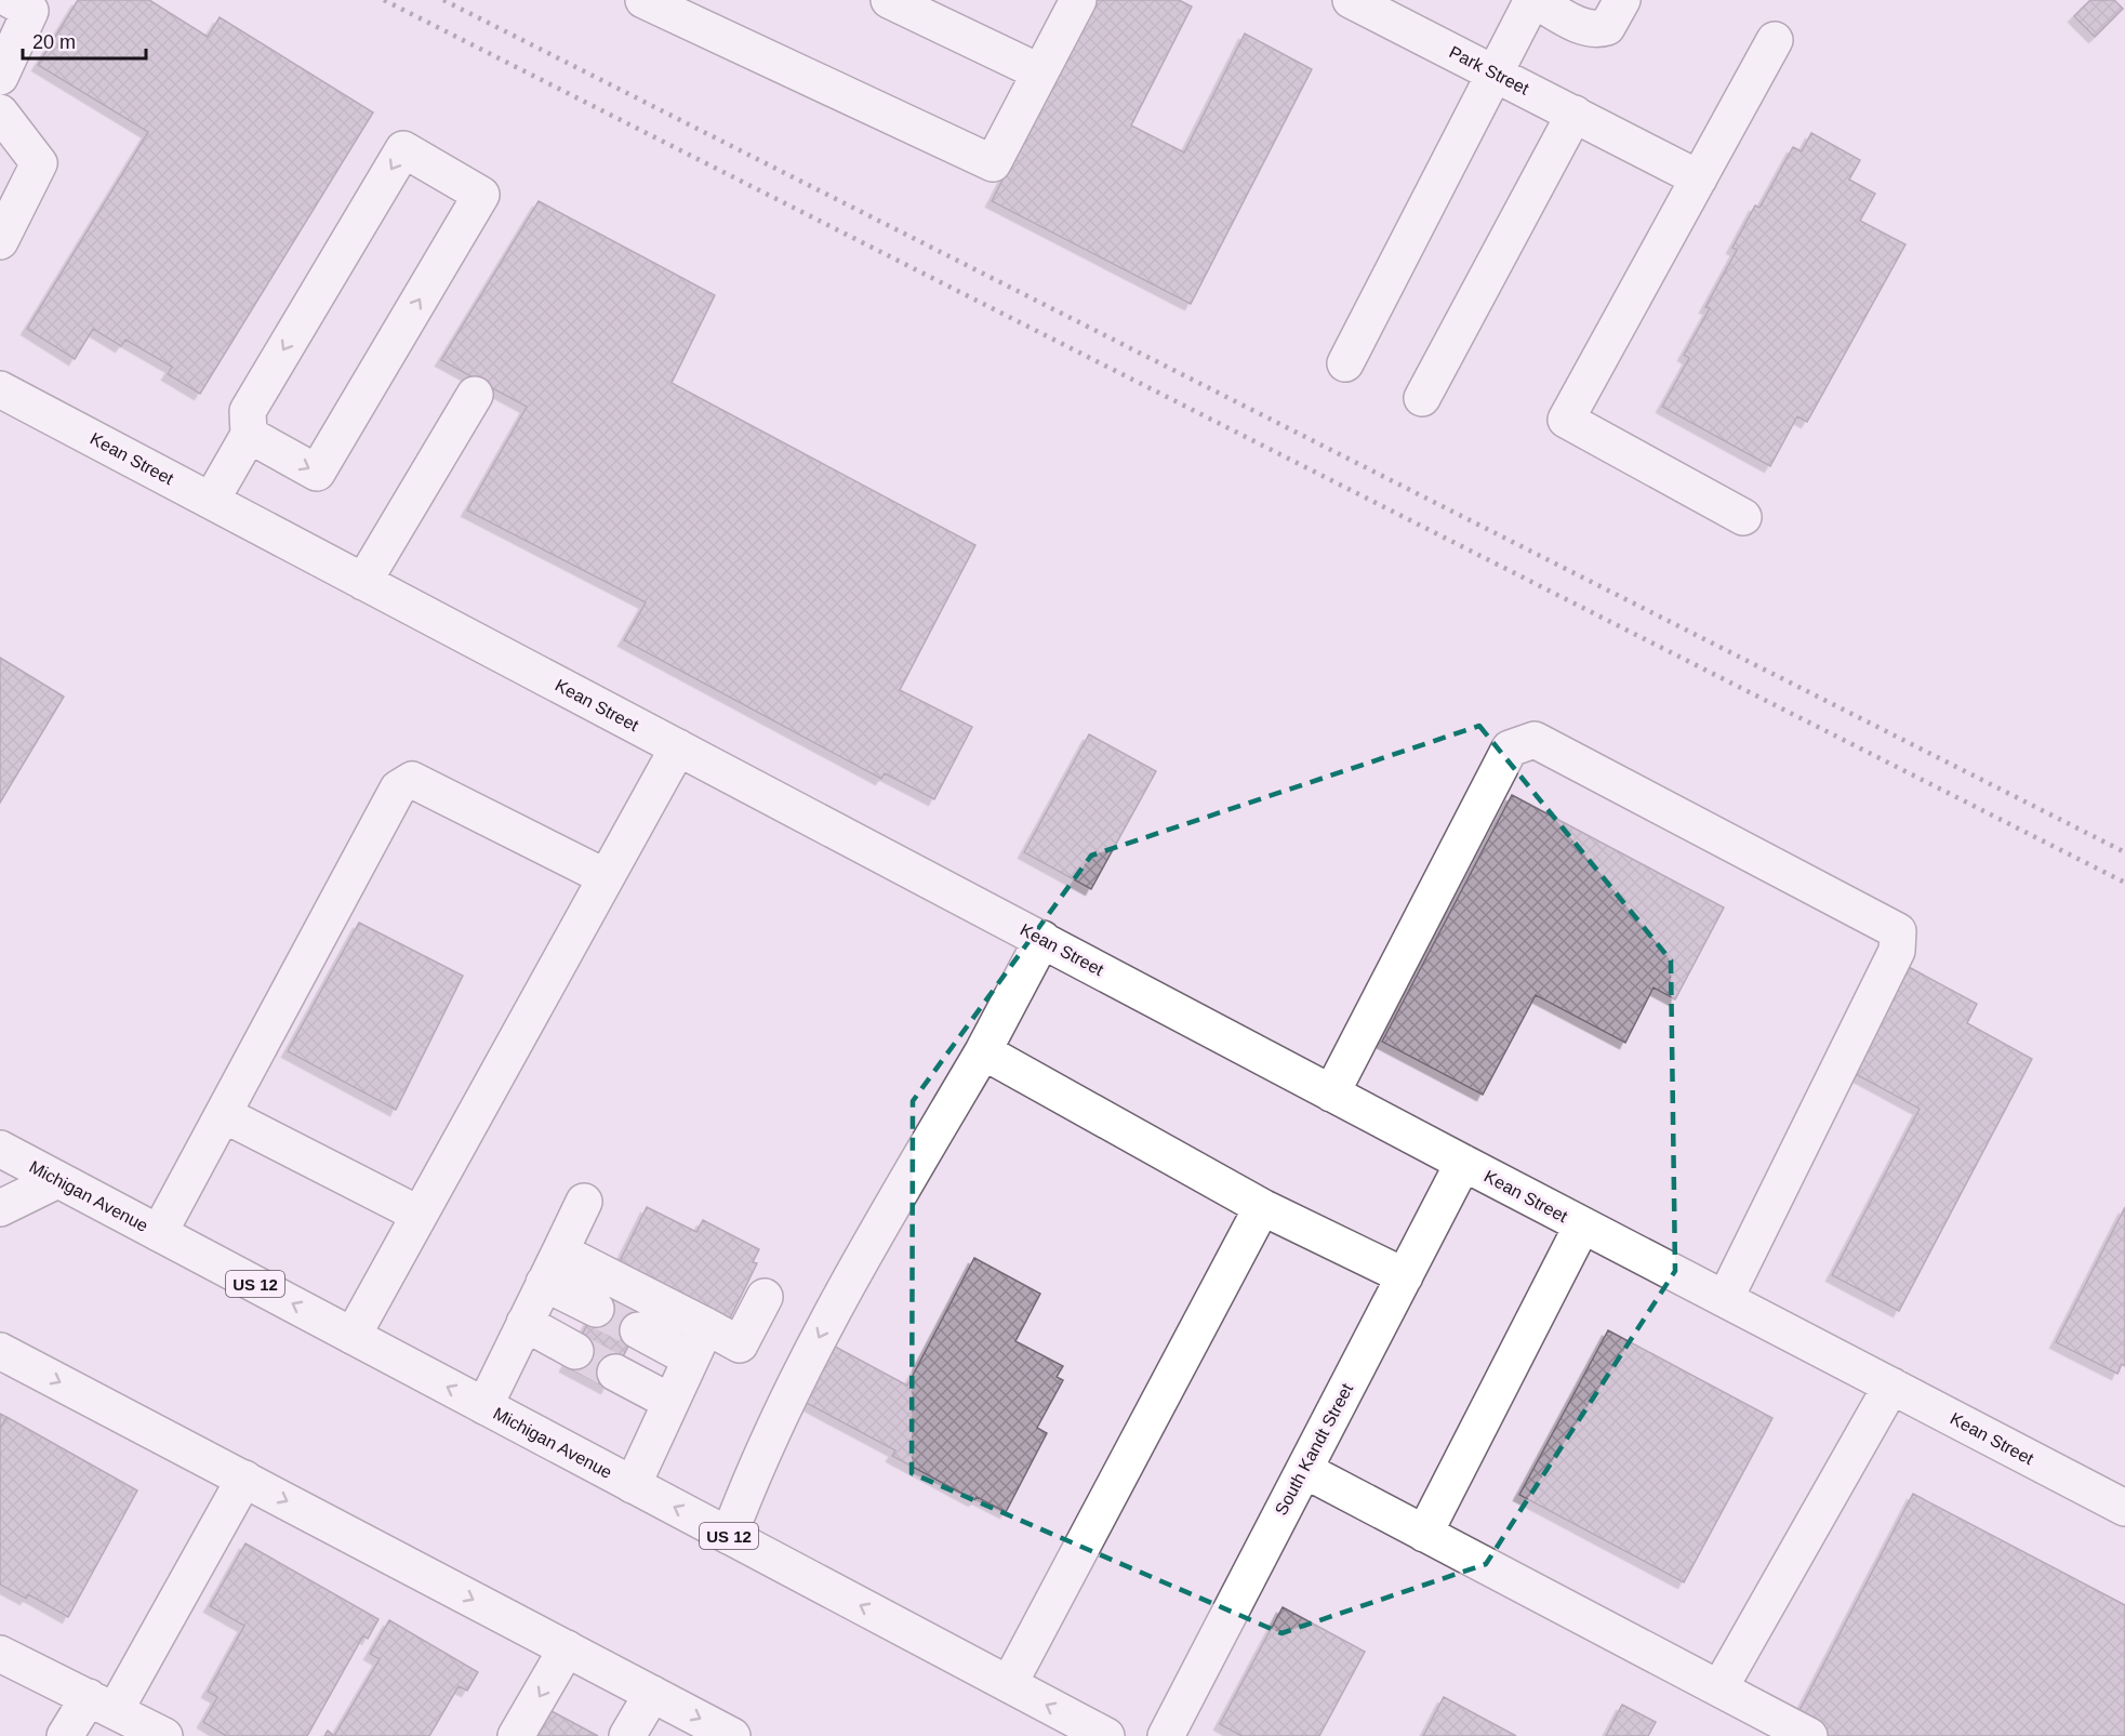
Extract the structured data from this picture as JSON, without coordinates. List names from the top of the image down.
{
  "streets": {
    "street": [
      "Park Street",
      "Kean Street",
      "Michigan Avenue",
      "US 12",
      "South Kandt Street"
    ]
  },
  "crossings": [
    ["Kean Street", "South Kandt Street"]
  ],
  "scale_bar": "20 m"
}
